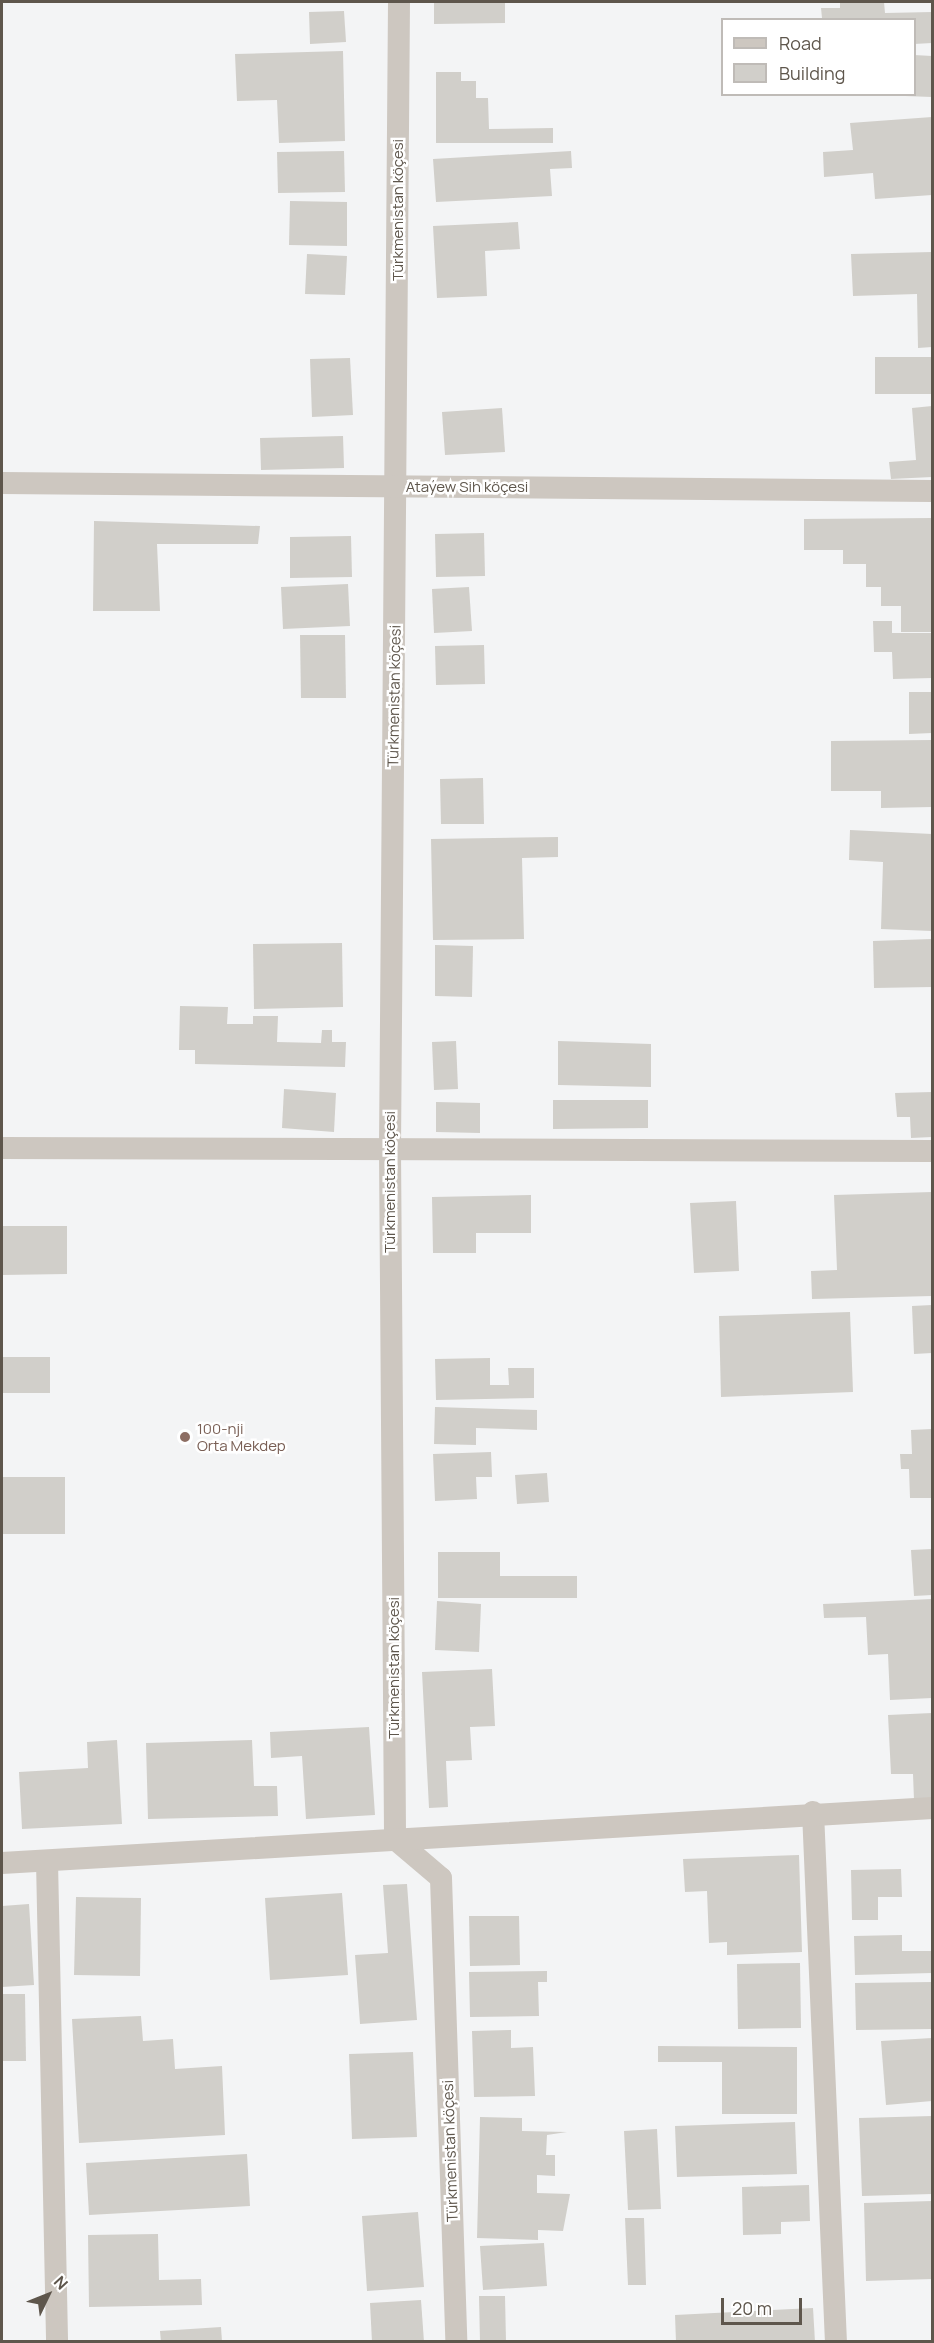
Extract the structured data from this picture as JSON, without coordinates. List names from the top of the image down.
{
  "streets": {
    "street": ["Türkmenistan köçesi", "Ataýew Sih köçesi"]
  },
  "crossings": [
    ["Türkmenistan köçesi", "Ataýew Sih köçesi"]
  ],
  "places": ["100-nji Orta Mekdep"],
  "legend": ["Road", "Building"],
  "scale_bar": "20 m",
  "north": "top right"
}
